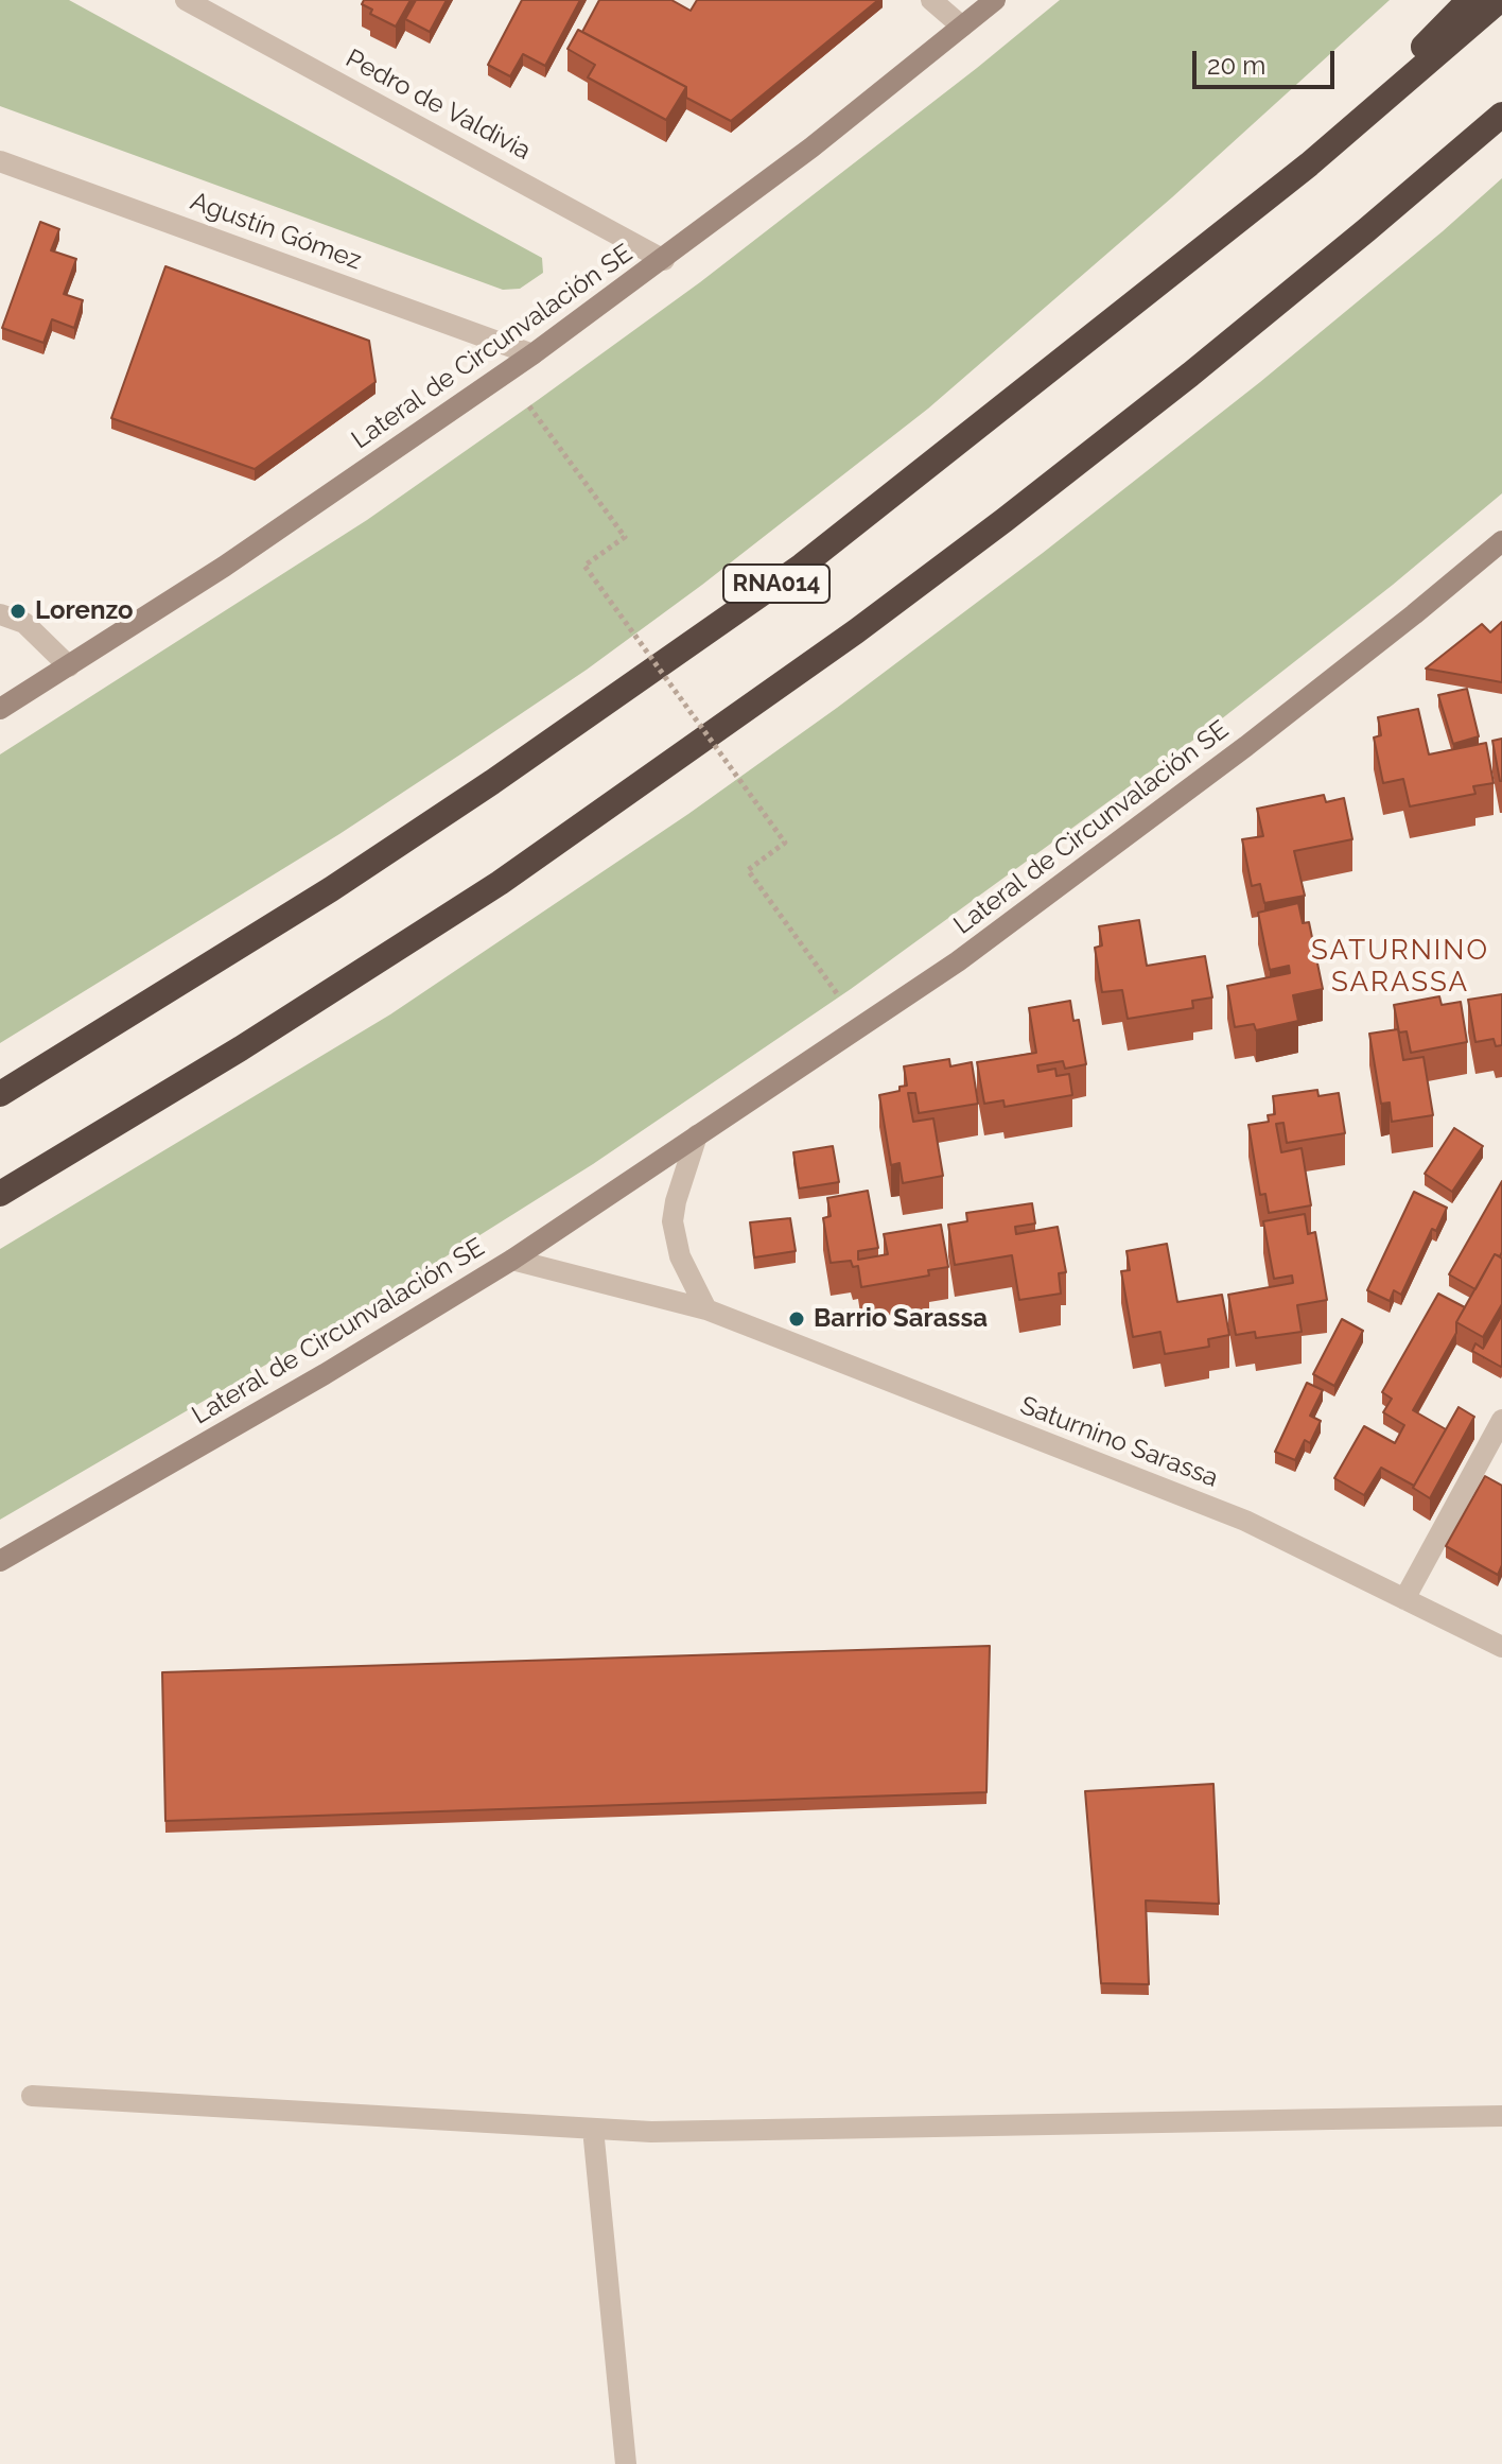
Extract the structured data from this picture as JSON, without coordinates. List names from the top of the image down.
{
  "streets": {
    "highway": ["RNA014"],
    "street": [
      "Pedro de Valdivia",
      "Agustín Gómez",
      "Lateral de Circunvalación SE",
      "Saturnino Sarassa"
    ]
  },
  "crossings": [
    ["Pedro de Valdivia", "Lateral de Circunvalación SE"],
    ["Agustín Gómez", "Lateral de Circunvalación SE"],
    ["Lateral de Circunvalación SE", "Saturnino Sarassa"]
  ],
  "districts": ["SATURNINO SARASSA"],
  "places": ["Lorenzo", "Barrio Sarassa"],
  "scale_bar": "20 m"
}
